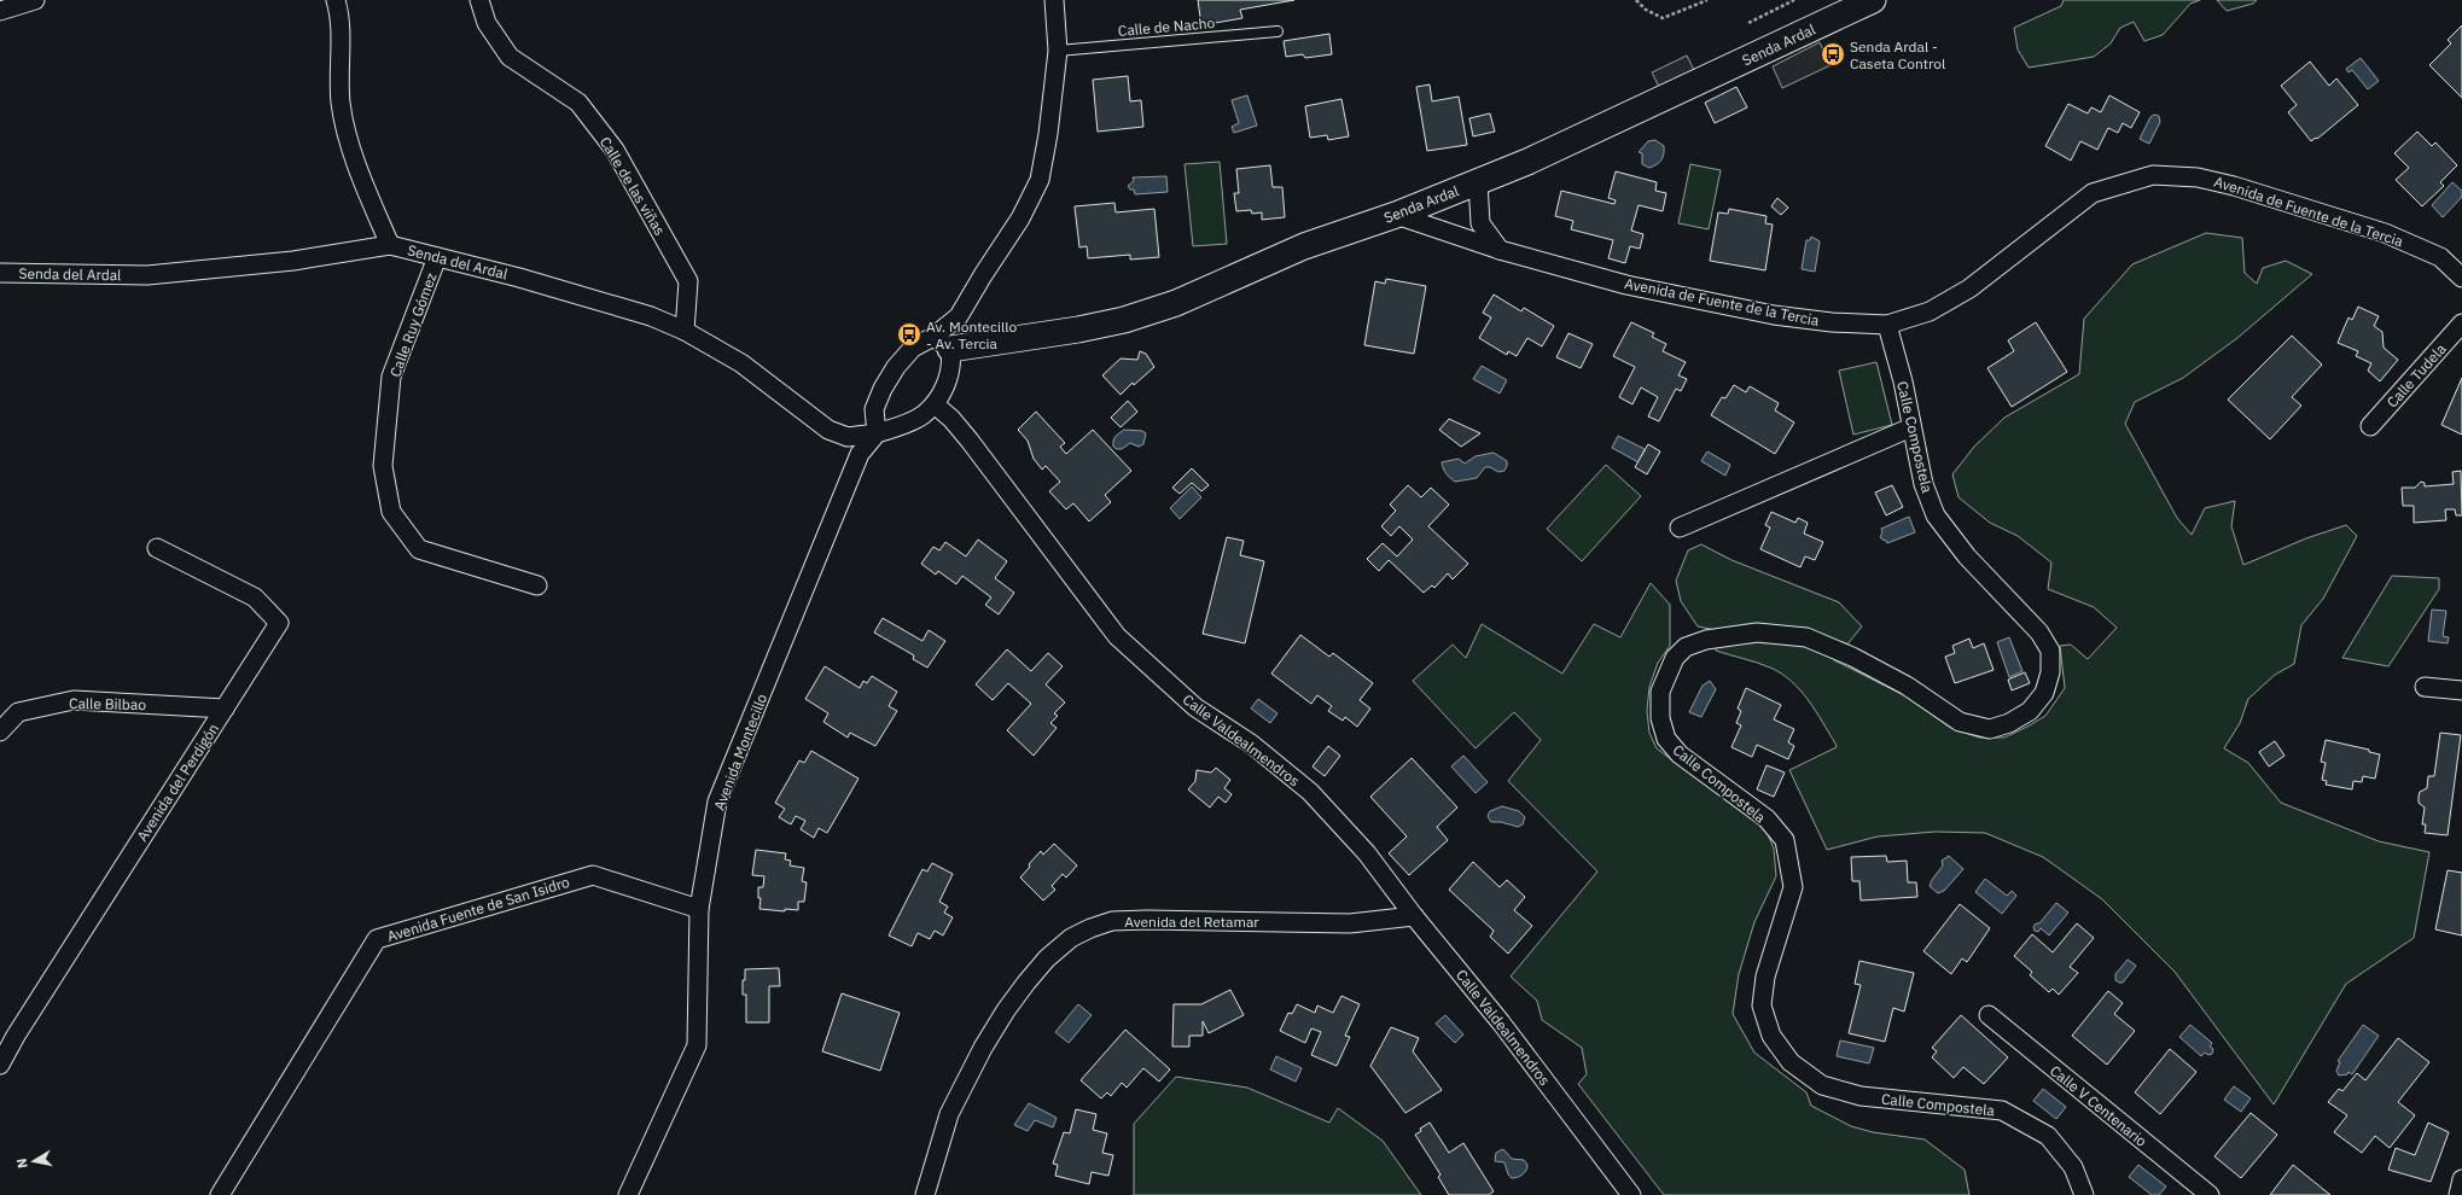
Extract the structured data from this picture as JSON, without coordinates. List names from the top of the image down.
{
  "streets": {
    "main road": ["Senda Ardal"],
    "street": [
      "Calle de las viñas",
      "Avenida de Fuente de la Tercia",
      "Senda del Ardal",
      "Calle Ruy Gómez",
      "Calle Tudela",
      "Calle Compostela",
      "Calle Bilbao",
      "Calle Valdealmendros",
      "Avenida Montecillo",
      "Avenida del Perdigón",
      "Avenida Fuente de San Isidro",
      "Avenida del Retamar",
      "Calle V Centenario"
    ],
    "lane": ["Calle de Nacho"]
  },
  "crossings": [
    ["Senda Ardal", "Avenida de Fuente de la Tercia"],
    ["Calle de las viñas", "Senda del Ardal"],
    ["Avenida de Fuente de la Tercia", "Calle Compostela"],
    ["Senda del Ardal", "Calle Ruy Gómez"],
    ["Senda del Ardal", "Calle Valdealmendros"],
    ["Senda del Ardal", "Avenida Montecillo"],
    ["Calle Bilbao", "Avenida del Perdigón"],
    ["Calle Valdealmendros", "Avenida del Retamar"],
    ["Avenida Montecillo", "Avenida Fuente de San Isidro"]
  ],
  "places": {
    "bus stop": ["Senda Ardal - Caseta Control", "Av. Montecillo - Av. Tercia"]
  },
  "north": "left"
}
